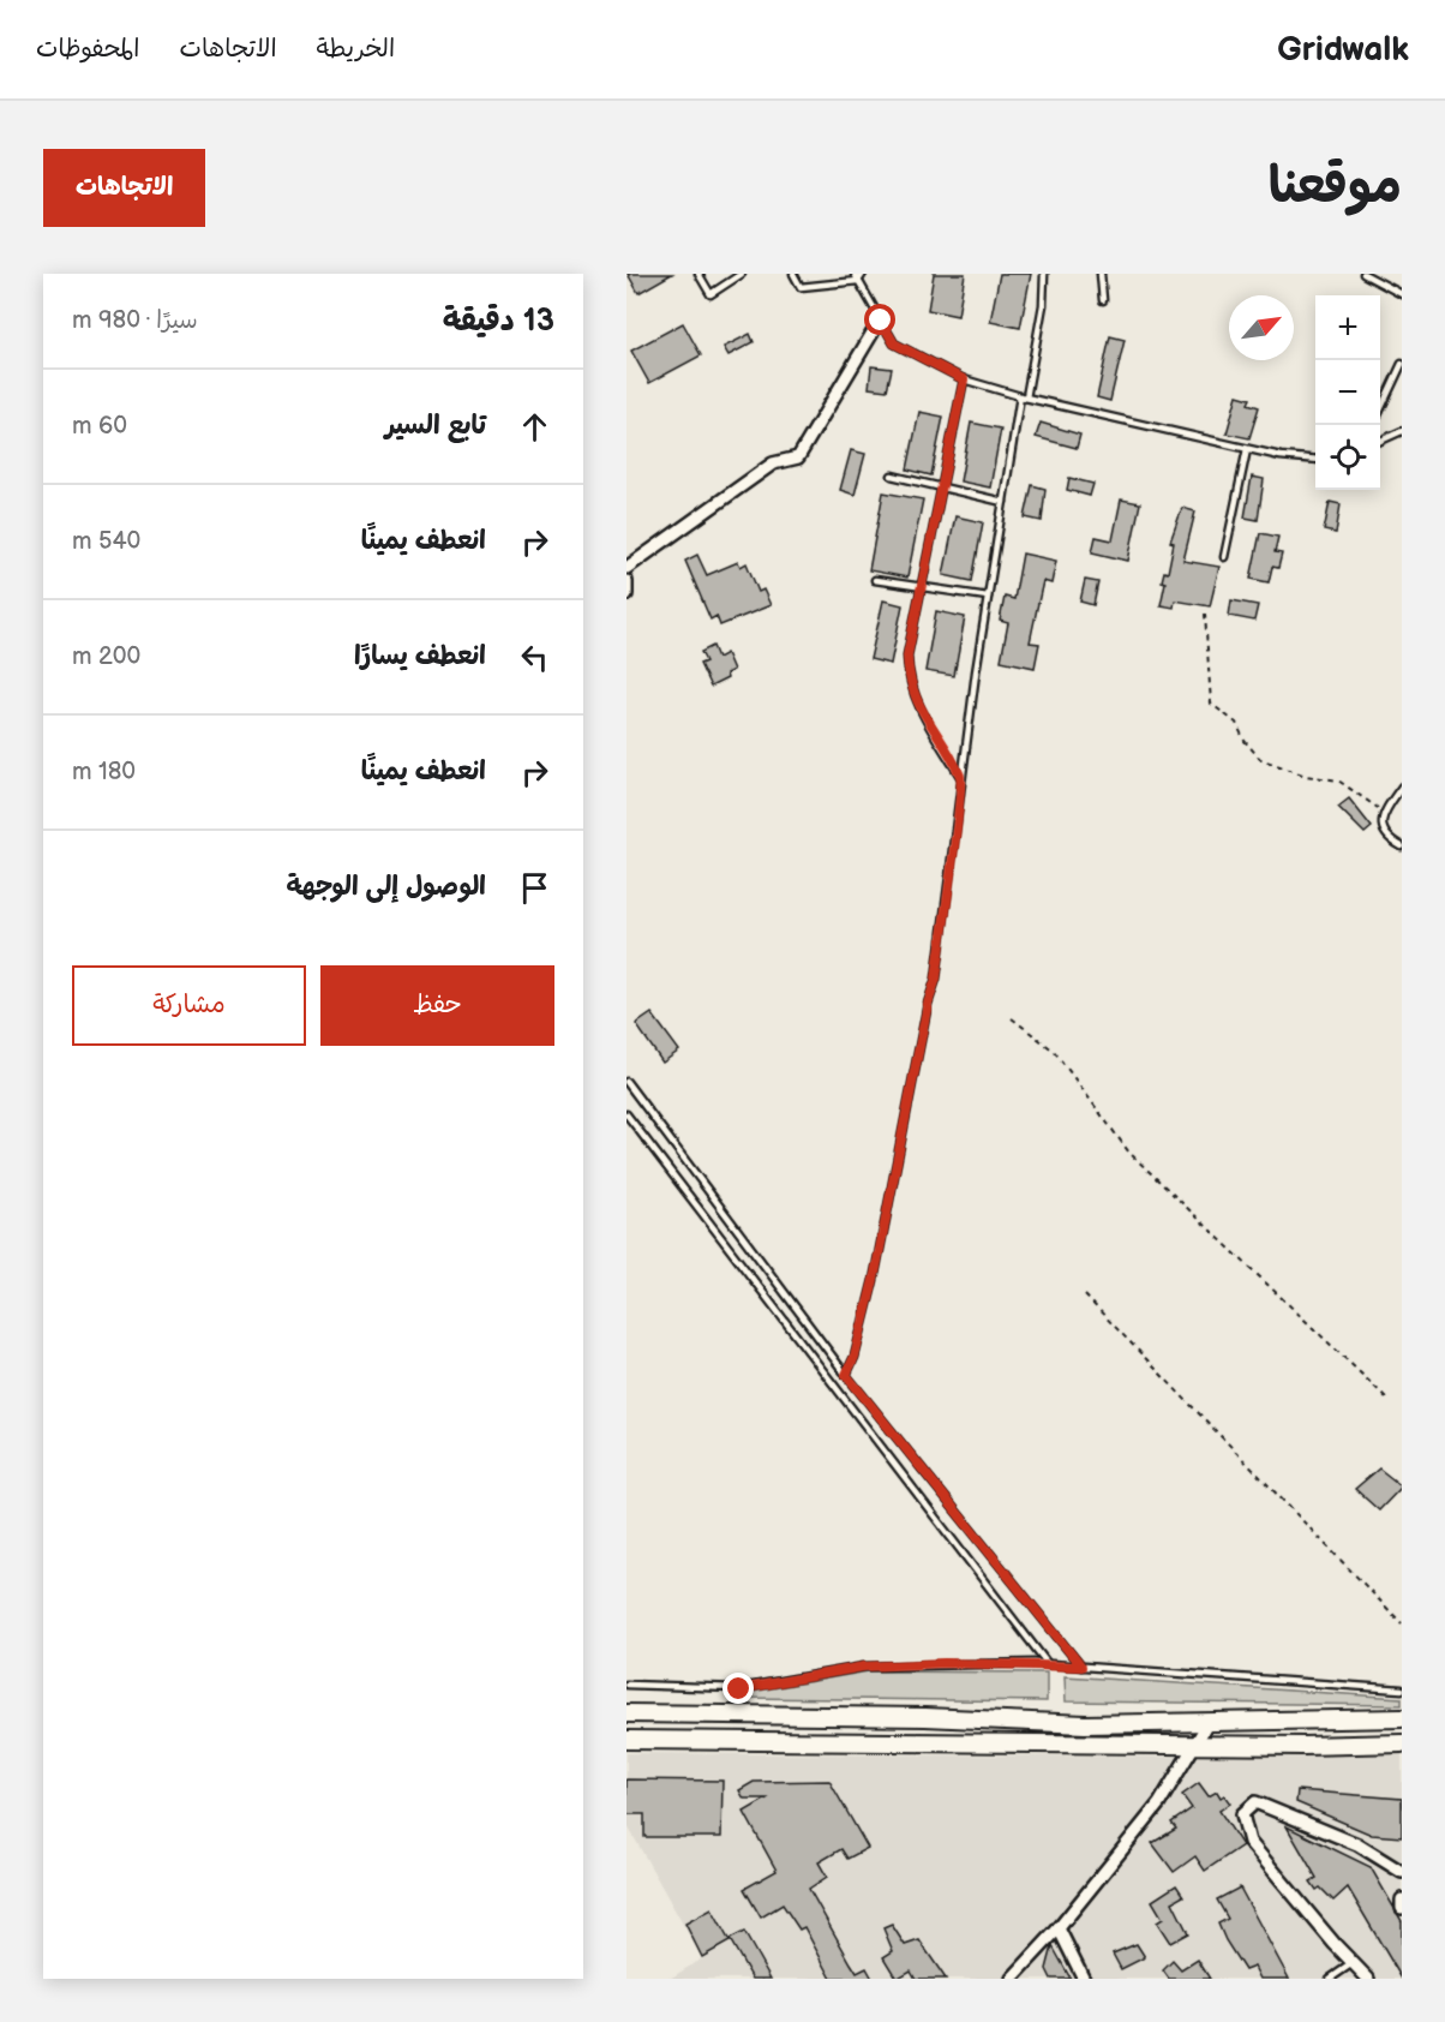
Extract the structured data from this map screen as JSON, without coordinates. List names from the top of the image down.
{
  "north": "top right",
  "page": {
    "header": "Gridwalk",
    "nav": ["الخريطة", "الاتجاهات", "المحفوظات"],
    "title": "موقعنا",
    "buttons": [
      "الاتجاهات",
      ["حفظ", "مشاركة"]
    ],
    "heading": ["13 دقيقة", "سيرًا · 980 m"],
    "map_buttons": ["+", "−"],
    "list": [
      ["تابع السير", "60 m"],
      ["انعطف يمينًا", "540 m"],
      ["انعطف يسارًا", "200 m"],
      ["انعطف يمينًا", "180 m"],
      "الوصول إلى الوجهة"
    ]
  }
}
